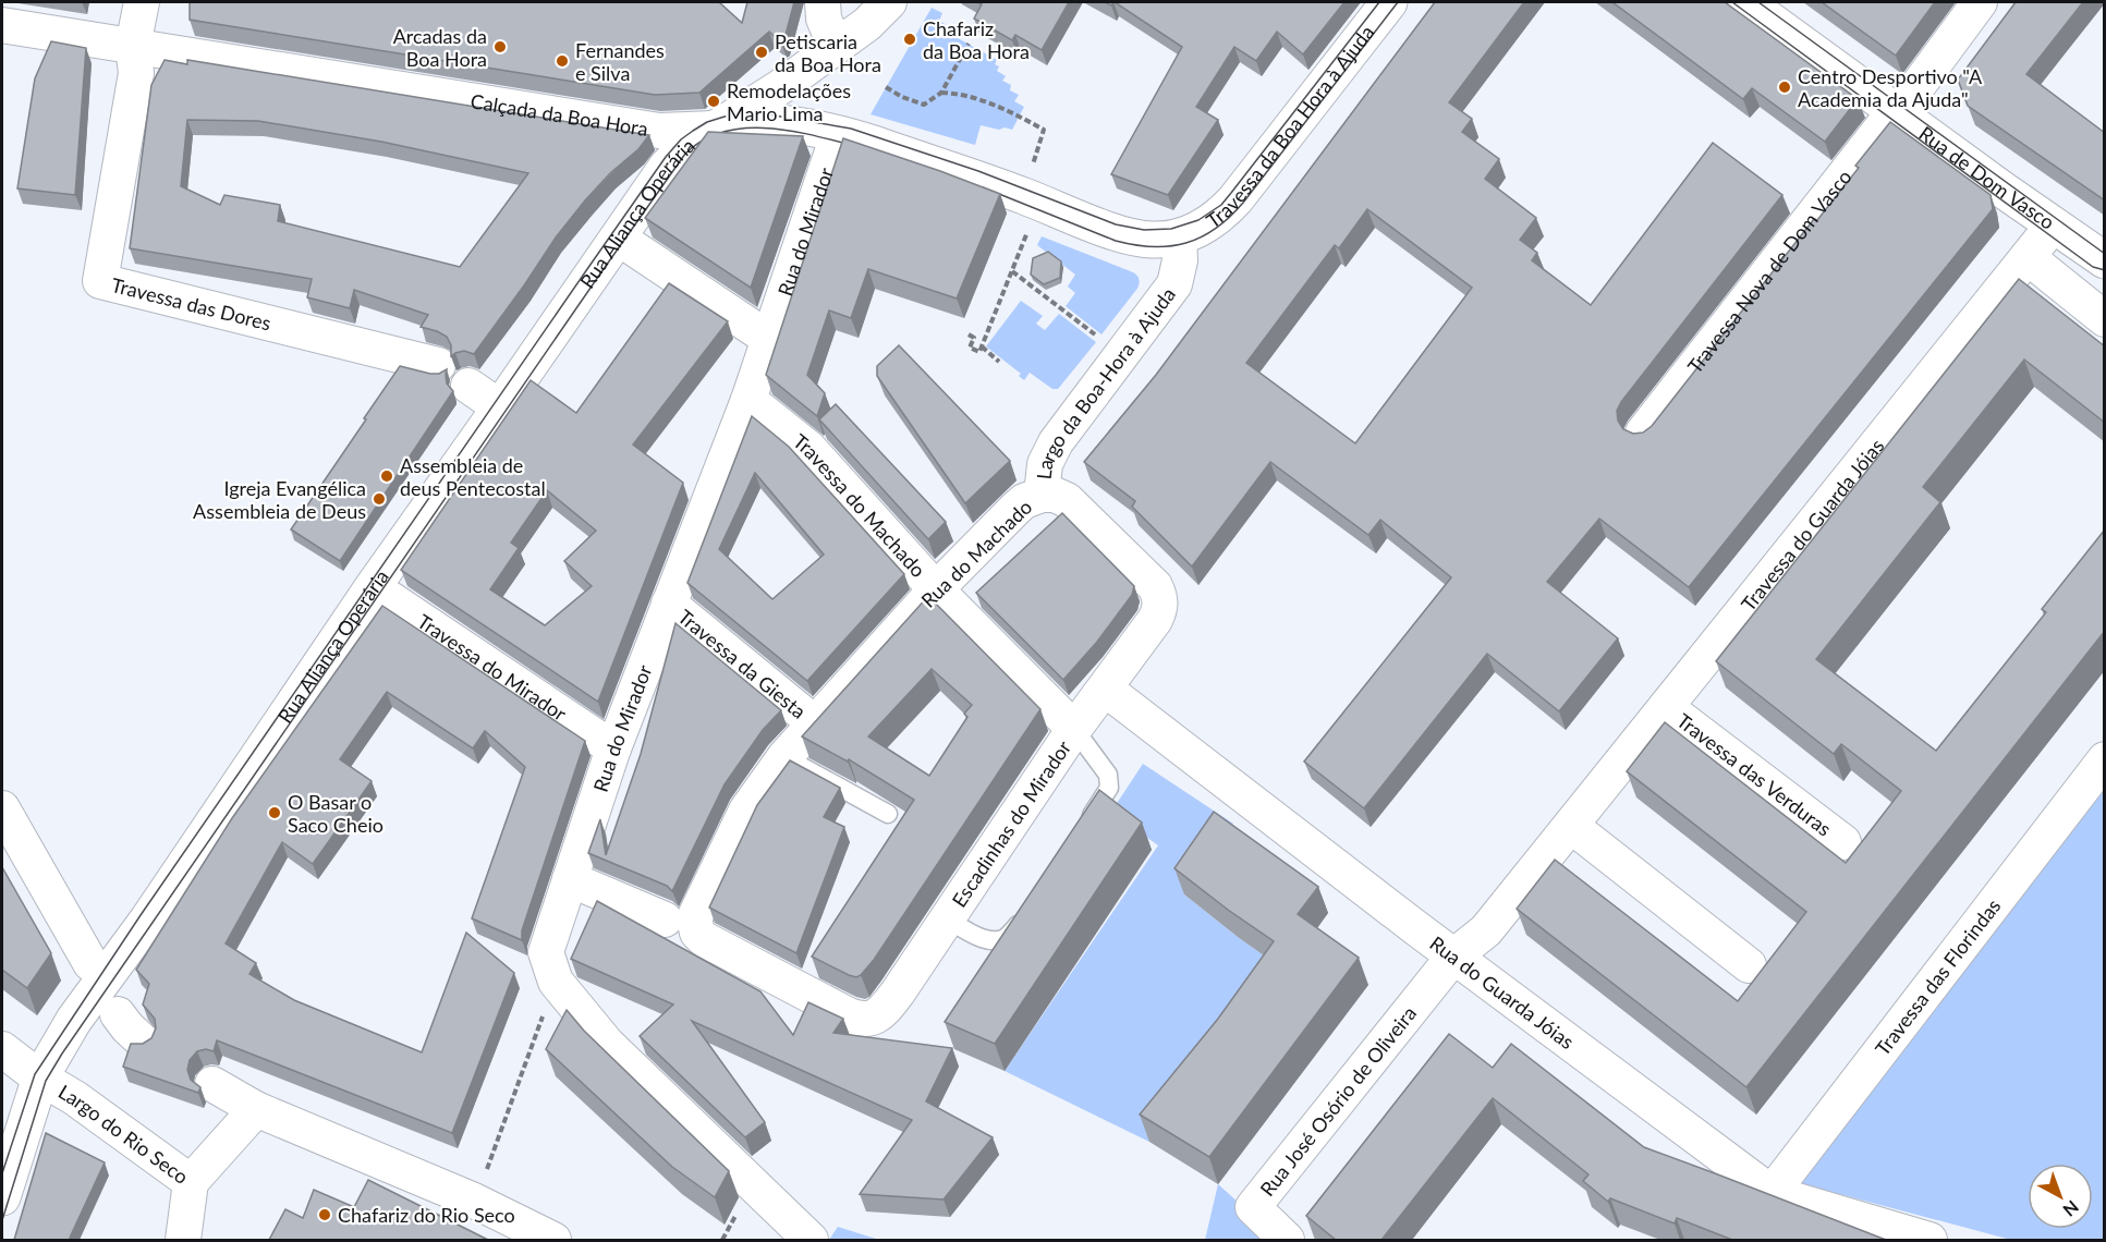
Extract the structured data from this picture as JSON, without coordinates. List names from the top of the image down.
{
  "streets": {
    "street": [
      "Calçada da Boa Hora",
      "Travessa da Boa Hora à Ajuda",
      "Rua de Dom Vasco",
      "Rua Aliança Operária",
      "Rua do Mirador",
      "Travessa Nova de Dom Vasco",
      "Travessa das Dores",
      "Largo da Boa-Hora à Ajuda",
      "Travessa do Machado",
      "Travessa do Guarda Jóias",
      "Rua do Machado",
      "Travessa da Giesta",
      "Travessa do Mirador",
      "Travessa das Verduras",
      "Escadinhas do Mirador",
      "Travessa das Florindas",
      "Rua do Guarda Jóias",
      "Rua José Osório de Oliveira",
      "Largo do Rio Seco"
    ]
  },
  "crossings": [
    ["Calçada da Boa Hora", "Travessa da Boa Hora à Ajuda"],
    ["Calçada da Boa Hora", "Rua Aliança Operária"],
    ["Calçada da Boa Hora", "Rua do Mirador"],
    ["Calçada da Boa Hora", "Travessa das Dores"],
    ["Calçada da Boa Hora", "Largo da Boa-Hora à Ajuda"],
    ["Travessa da Boa Hora à Ajuda", "Largo da Boa-Hora à Ajuda"],
    ["Rua de Dom Vasco", "Travessa Nova de Dom Vasco"],
    ["Rua de Dom Vasco", "Travessa do Guarda Jóias"],
    ["Rua Aliança Operária", "Travessa do Mirador"],
    ["Rua Aliança Operária", "Largo do Rio Seco"],
    ["Rua do Mirador", "Travessa do Machado"],
    ["Rua do Mirador", "Travessa da Giesta"],
    ["Rua do Mirador", "Travessa do Mirador"],
    ["Largo da Boa-Hora à Ajuda", "Rua do Machado"],
    ["Largo da Boa-Hora à Ajuda", "Escadinhas do Mirador"],
    ["Travessa do Machado", "Rua do Machado"],
    ["Travessa do Machado", "Escadinhas do Mirador"],
    ["Travessa do Guarda Jóias", "Travessa das Verduras"],
    ["Travessa do Guarda Jóias", "Rua do Guarda Jóias"],
    ["Travessa do Guarda Jóias", "Rua José Osório de Oliveira"],
    ["Rua do Machado", "Travessa da Giesta"],
    ["Rua do Machado", "Escadinhas do Mirador"],
    ["Escadinhas do Mirador", "Rua do Guarda Jóias"],
    ["Travessa das Florindas", "Rua do Guarda Jóias"],
    ["Rua do Guarda Jóias", "Rua José Osório de Oliveira"]
  ],
  "places": [
    "Chafariz da Boa Hora",
    "Arcadas da Boa Hora",
    "Petiscaria da Boa Hora",
    "Fernandes e Silva",
    "Centro Desportivo \"A Academia da Ajuda\"",
    "Remodelações Mario Lima",
    "Assembleia de deus Pentecostal",
    "Igreja Evangélica Assembleia de Deus",
    "O Basar o Saco Cheio",
    "Chafariz do Rio Seco"
  ],
  "north": "bottom right"
}
